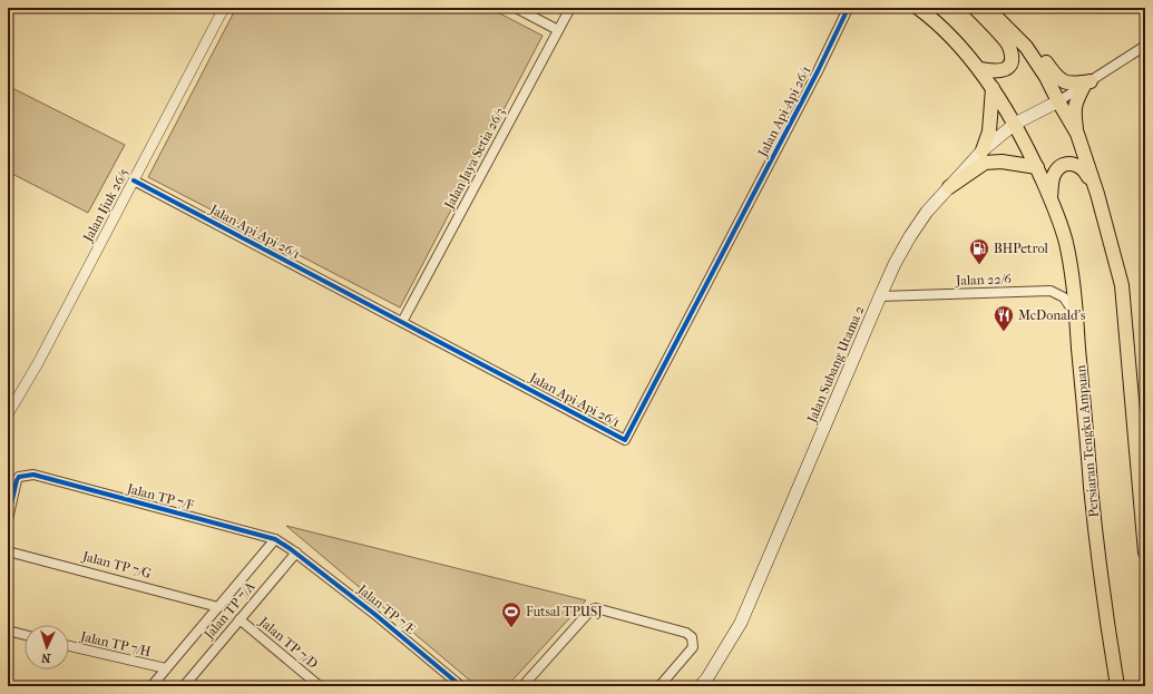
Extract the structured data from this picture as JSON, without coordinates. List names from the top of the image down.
{
  "streets": {
    "main road": ["Jalan Subang Utama 2", "Persiaran Tengku Ampuan"],
    "street": [
      "Jalan Api-Api 26/1",
      "Jalan Jaya Setia 26/3",
      "Jalan Ijuk 26/5",
      "Jalan 22/6",
      "Jalan TP 7/F",
      "Jalan TP 7/G",
      "Jalan TP 7/E",
      "Jalan TP 7/A",
      "Jalan TP 7/D",
      "Jalan TP 7/H"
    ]
  },
  "crossings": [
    ["Jalan Api-Api 26/1", "Jalan Jaya Setia 26/3"],
    ["Jalan Api-Api 26/1", "Jalan Ijuk 26/5"],
    ["Jalan 22/6", "Jalan Subang Utama 2"],
    ["Jalan 22/6", "Persiaran Tengku Ampuan"],
    ["Jalan TP 7/F", "Jalan TP 7/E"],
    ["Jalan TP 7/F", "Jalan TP 7/A"],
    ["Jalan TP 7/E", "Jalan TP 7/A"],
    ["Jalan TP 7/A", "Jalan TP 7/D"]
  ],
  "places": {
    "fuel station": ["BHPetrol"],
    "restaurant": ["McDonald's"],
    "sports": ["Futsal TPUSJ"]
  },
  "north": "bottom"
}
